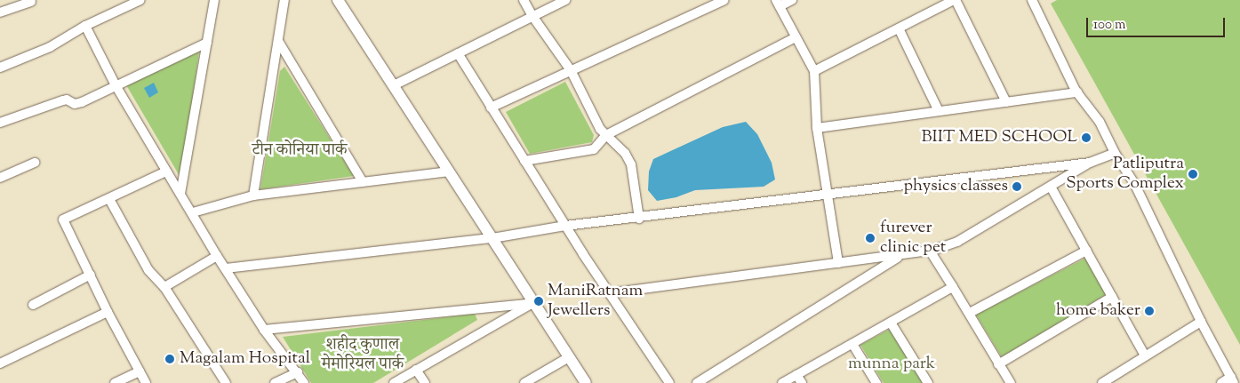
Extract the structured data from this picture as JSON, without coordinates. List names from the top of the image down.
{
  "parks": ["टीन कोनिया पार्क", "शहीद कुणाल मेमोरियल पार्क", "munna park"],
  "places": [
    "BIIT MED SCHOOL",
    "Patliputra Sports Complex",
    "physics classes",
    "furever clinic pet",
    "ManiRatnam Jewellers",
    "home baker",
    "Magalam Hospital"
  ],
  "scale_bar": "100 m"
}
